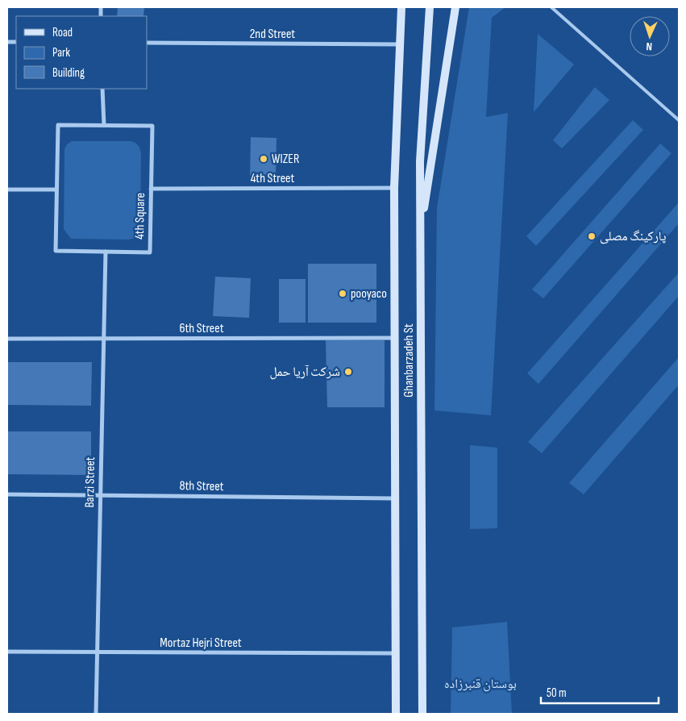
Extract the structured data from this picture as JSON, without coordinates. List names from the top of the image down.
{
  "streets": {
    "main road": ["Ghanbarzadeh St"],
    "street": [
      "2nd Street",
      "4th Street",
      "4th Square",
      "6th Street",
      "Barzi Street",
      "8th Street",
      "Mortaz Hejri Street"
    ]
  },
  "crossings": [
    ["2nd Street", "Ghanbarzadeh St"],
    ["4th Street", "4th Square"],
    ["4th Street", "Ghanbarzadeh St"],
    ["4th Square", "Barzi Street"],
    ["6th Street", "Ghanbarzadeh St"],
    ["6th Street", "Barzi Street"],
    ["Ghanbarzadeh St", "8th Street"],
    ["Ghanbarzadeh St", "Mortaz Hejri Street"],
    ["Barzi Street", "8th Street"],
    ["Barzi Street", "Mortaz Hejri Street"]
  ],
  "parks": ["بوستان قنبرزاده"],
  "places": [
    "WIZER",
    "پارکینگ مصلی",
    "pooyaco",
    "شرکت آریا حمل"
  ],
  "legend": ["Road", "Park", "Building"],
  "scale_bar": "50 m",
  "north": "bottom"
}
